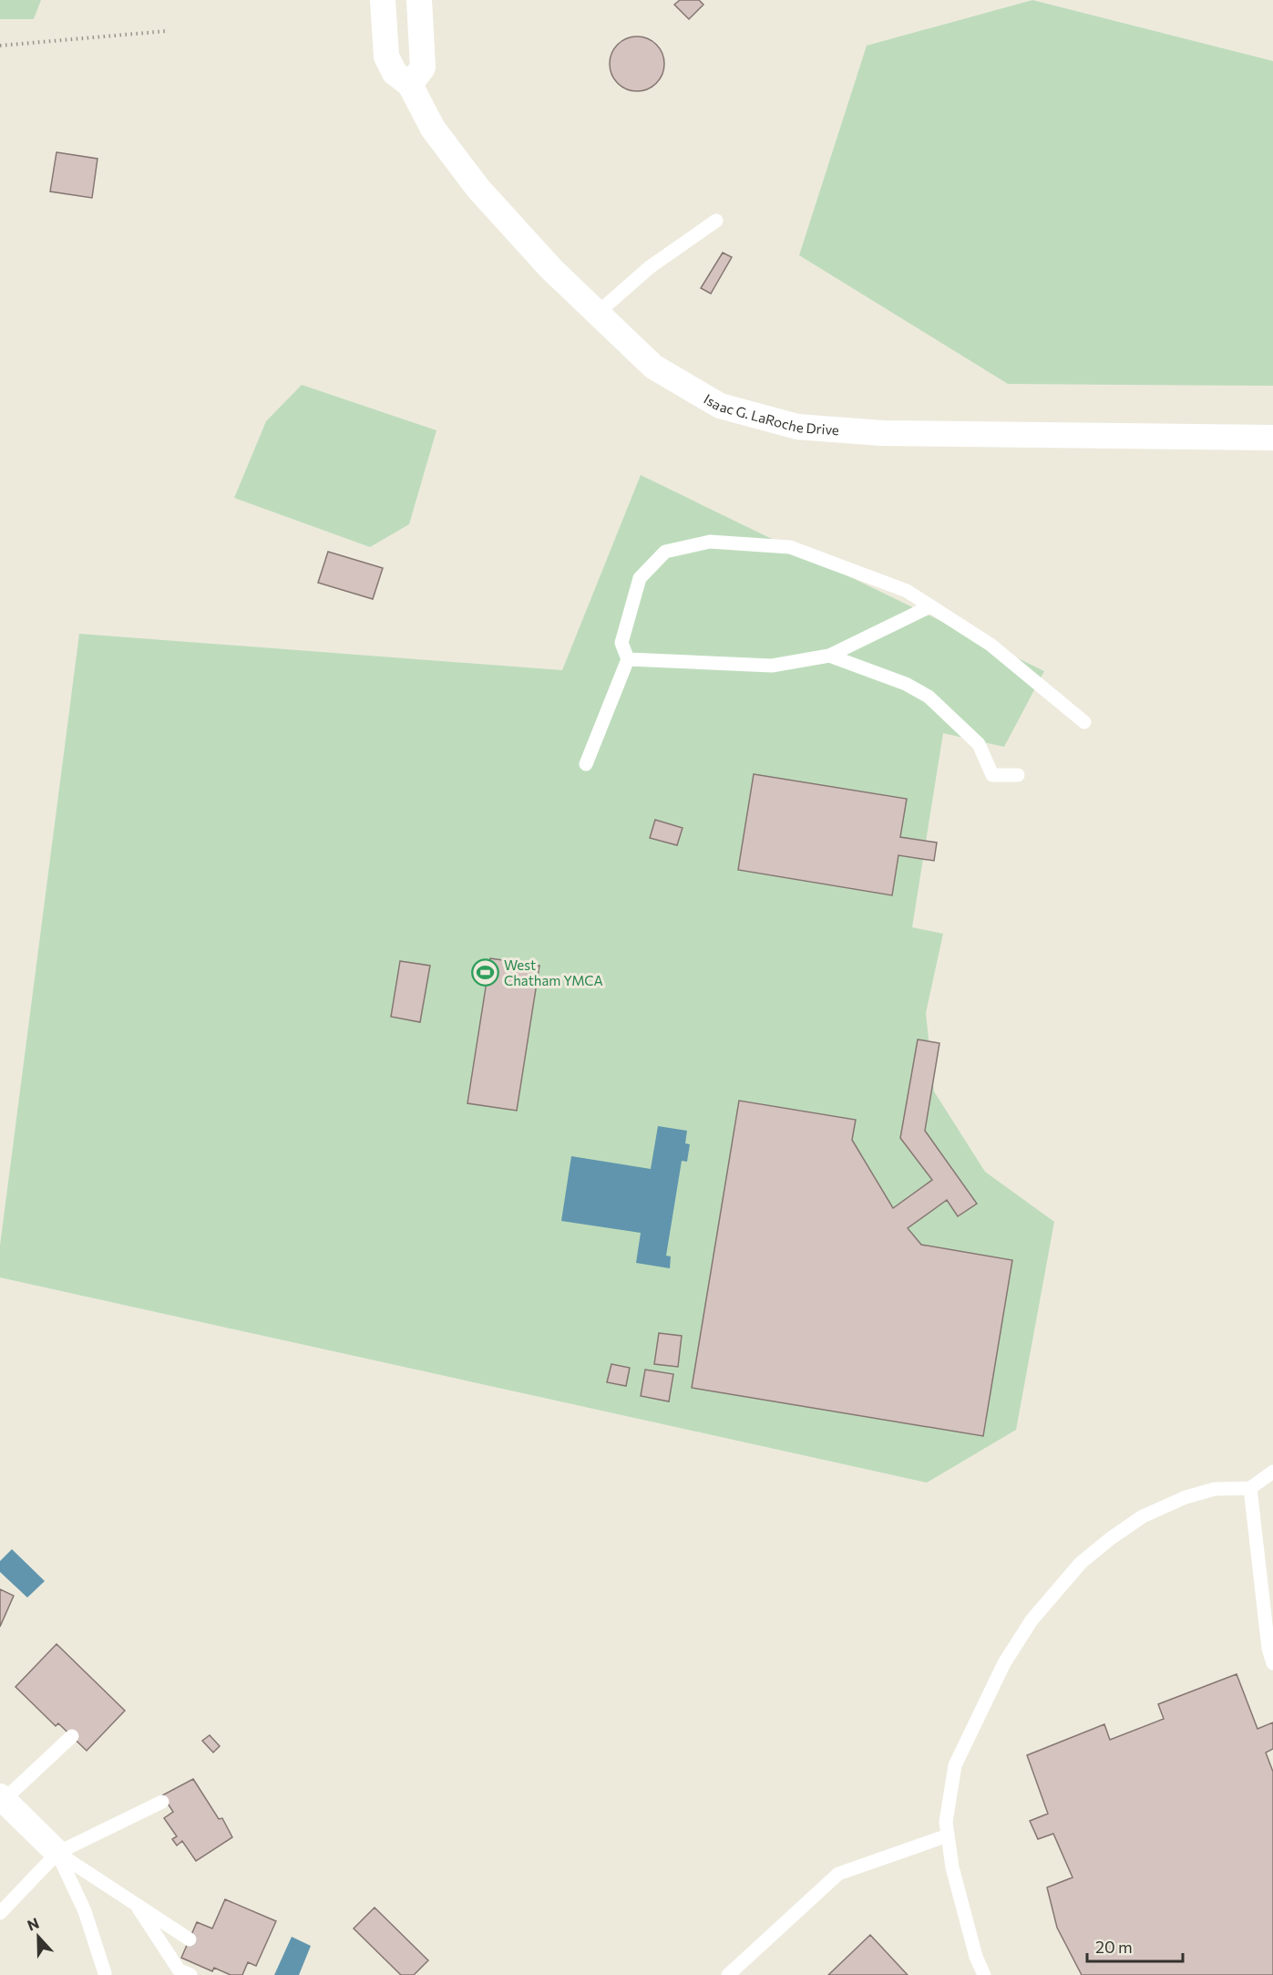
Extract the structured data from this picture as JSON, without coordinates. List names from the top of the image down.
{
  "streets": {
    "street": ["Isaac G. LaRoche Drive"]
  },
  "places": {
    "sports": ["West Chatham YMCA"]
  },
  "scale_bar": "20 m",
  "north": "top"
}
